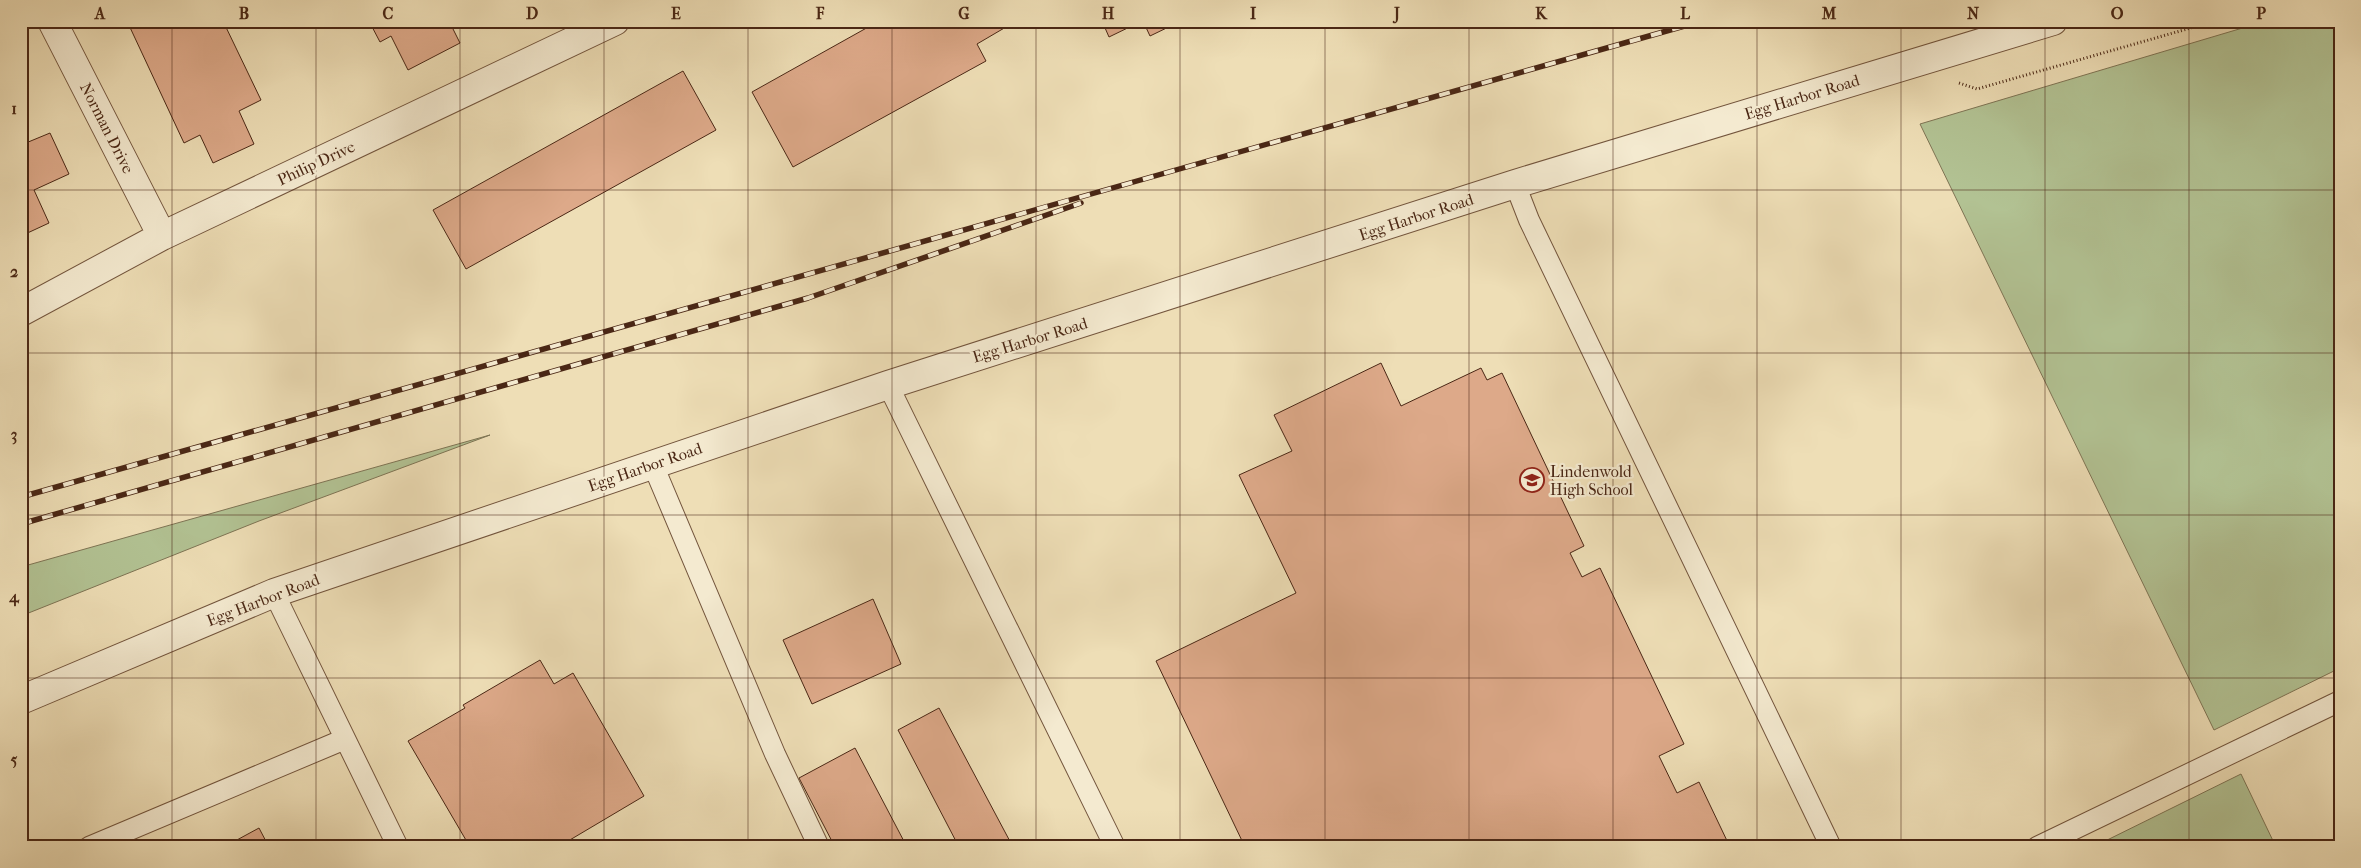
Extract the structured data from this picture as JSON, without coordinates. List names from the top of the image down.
{
  "streets": {
    "street": ["Egg Harbor Road", "Norman Drive", "Philip Drive"]
  },
  "crossings": [
    ["Norman Drive", "Philip Drive"]
  ],
  "places": {
    "school or university": ["Lindenwold High School"]
  },
  "grid": {
    "columns": [
      "A",
      "B",
      "C",
      "D",
      "E",
      "F",
      "G",
      "H",
      "I",
      "J",
      "K",
      "L",
      "M",
      "N",
      "O",
      "P"
    ],
    "rows": [
      "1",
      "2",
      "3",
      "4",
      "5"
    ]
  }
}
